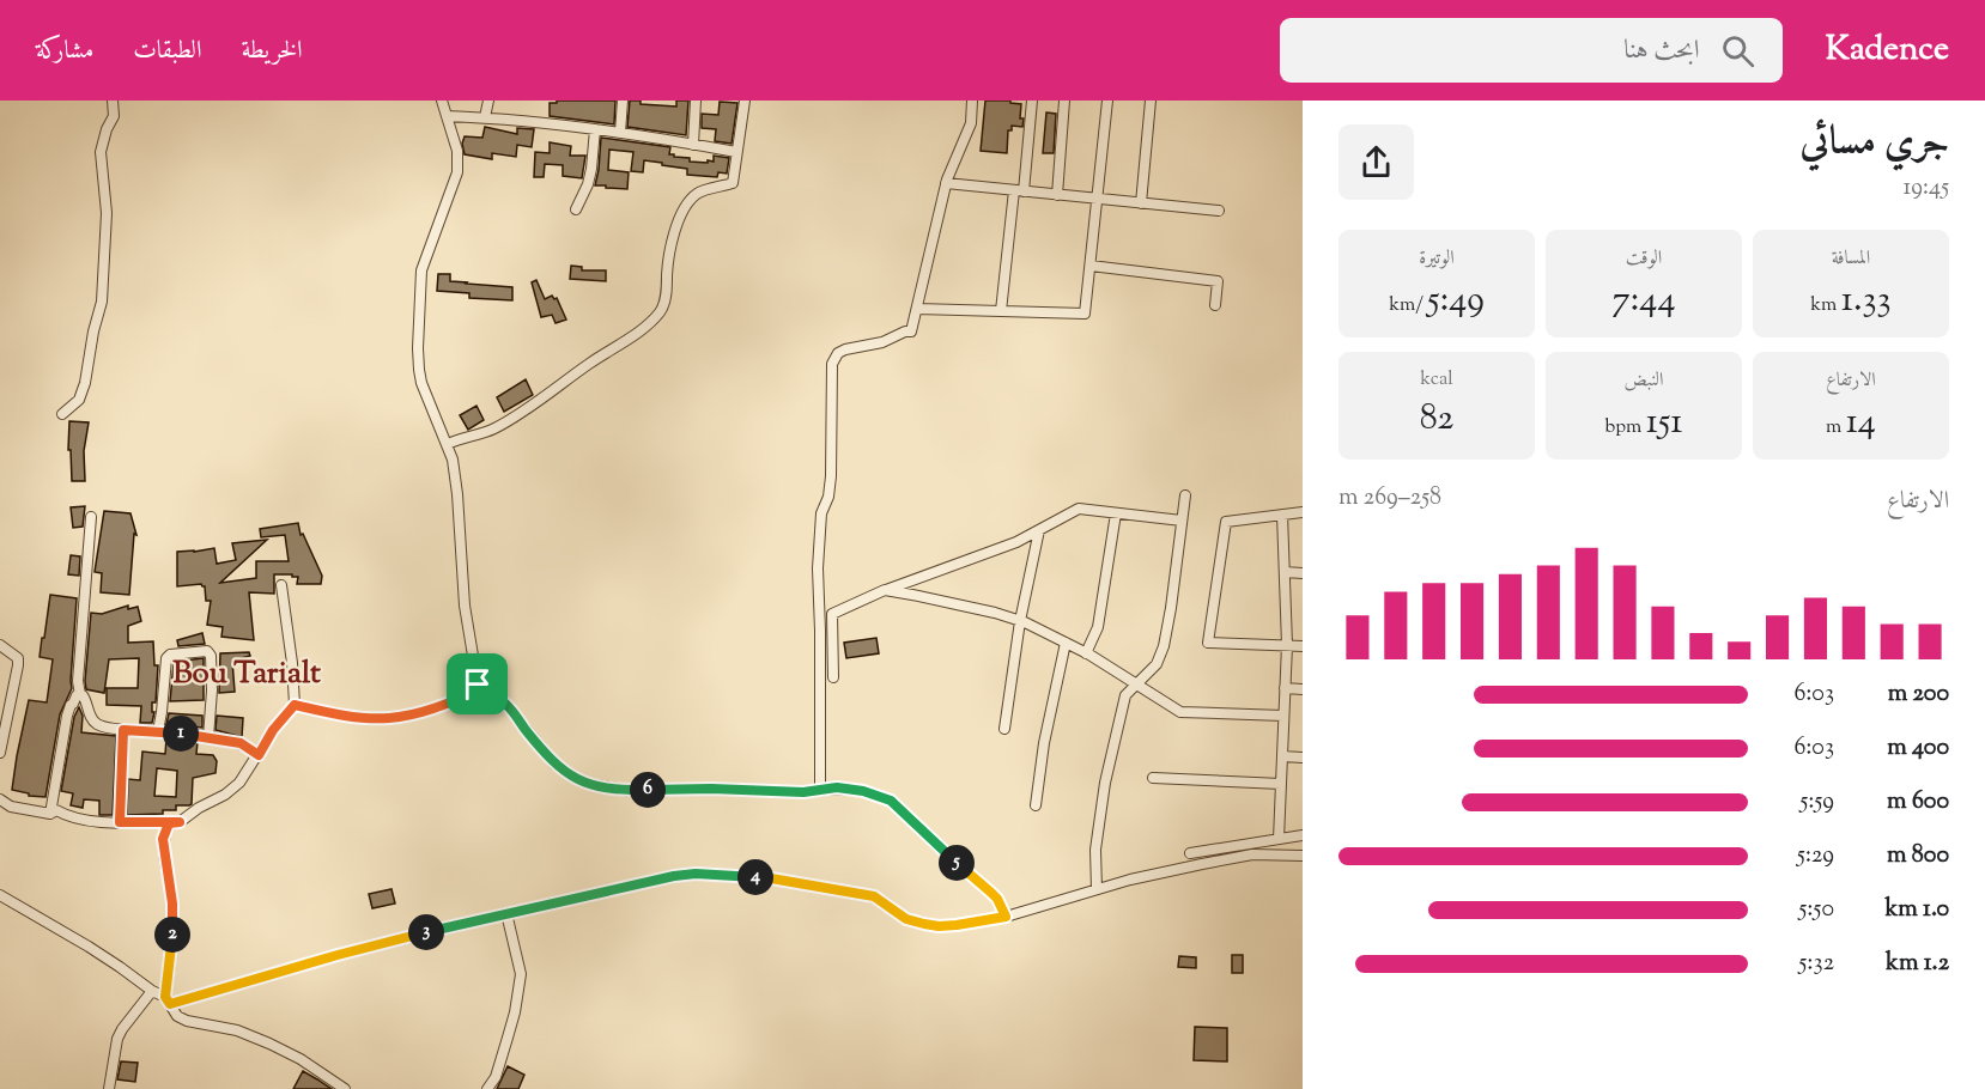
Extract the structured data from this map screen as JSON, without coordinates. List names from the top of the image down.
{
  "districts": ["Bou Tarialt"],
  "page": {
    "header": "Kadence",
    "search": "ابحث هنا",
    "nav": ["الخريطة", "الطبقات", "مشاركة"],
    "heading": ["جري مسائي", "19:45"],
    "stats": [
      ["المسافة", "1.33 km"],
      ["الوقت", "7:44"],
      ["الوتيرة", "5:49 /km"],
      ["الارتفاع", "14 m"],
      ["النبض", "151 bpm"],
      ["kcal", "82"]
    ],
    "chart": ["الارتفاع", "258–269 m"],
    "list": [
      {
        "name": "200 m",
        "note": "6:03"
      },
      {
        "name": "400 m",
        "note": "6:03"
      },
      {
        "name": "600 m",
        "note": "5:59"
      },
      {
        "name": "800 m",
        "note": "5:29"
      },
      {
        "name": "1.0 km",
        "note": "5:50"
      },
      {
        "name": "1.2 km",
        "note": "5:32"
      }
    ],
    "pins": [
      "1",
      "6",
      "5",
      "4",
      "3",
      "2"
    ]
  }
}
